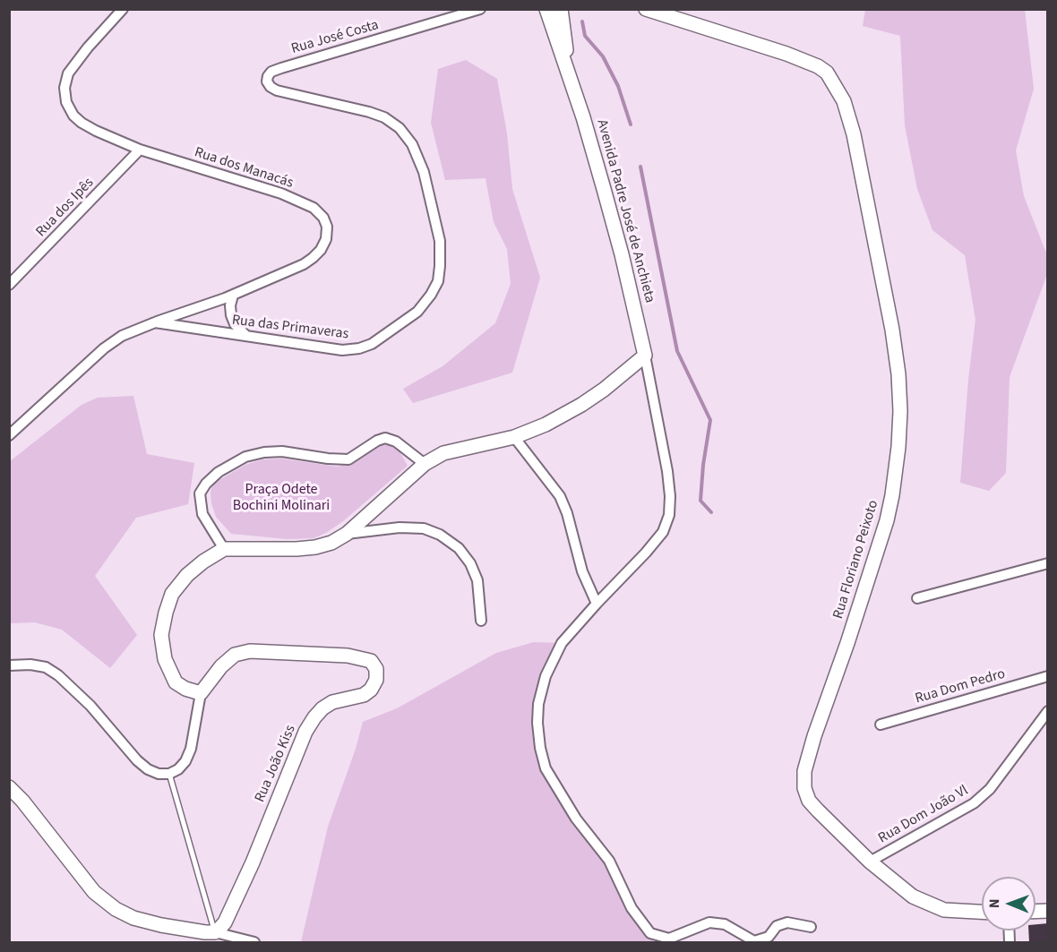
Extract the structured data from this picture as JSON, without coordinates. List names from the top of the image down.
{
  "streets": {
    "street": [
      "Rua José Costa",
      "Rua dos Manacás",
      "Rua dos Ipês",
      "Avenida Padre José de Anchieta",
      "Rua das Primaveras",
      "Rua Floriano Peixoto",
      "Rua Dom Pedro",
      "Rua João Kiss",
      "Rua Dom João Vl"
    ]
  },
  "crossings": [
    ["Rua José Costa", "Rua das Primaveras"],
    ["Rua dos Manacás", "Rua dos Ipês"],
    ["Rua dos Manacás", "Rua das Primaveras"],
    ["Rua Floriano Peixoto", "Rua Dom João Vl"]
  ],
  "parks": ["Praça Odete Bochini Molinari"],
  "north": "left"
}
